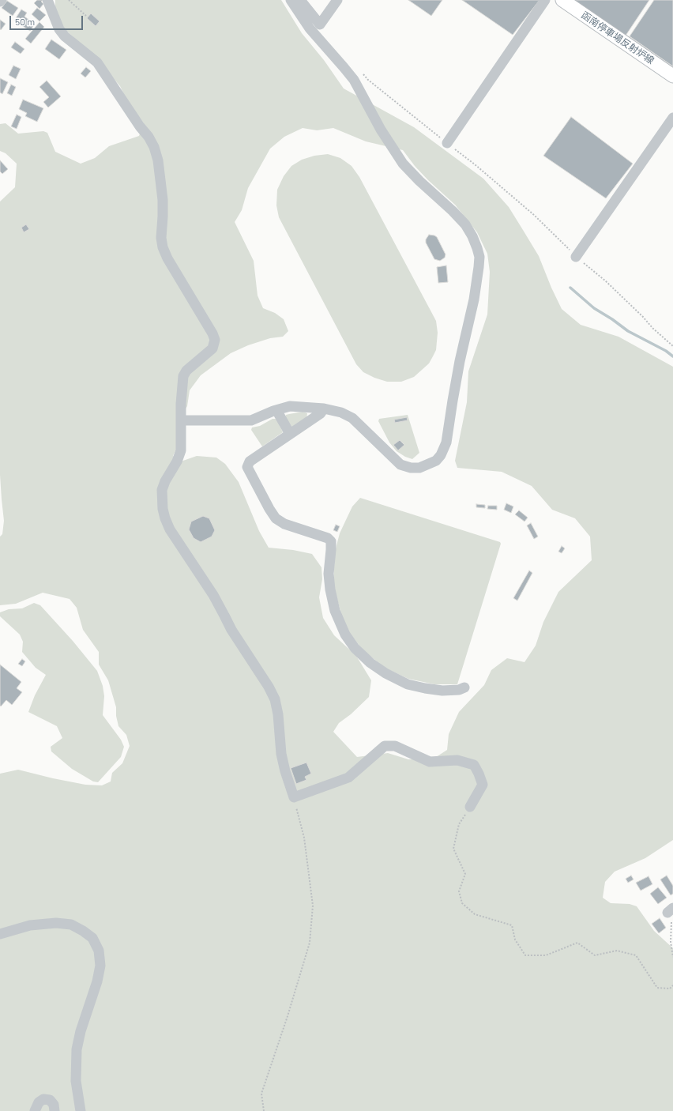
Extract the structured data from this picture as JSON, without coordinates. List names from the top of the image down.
{
  "streets": {
    "main road": ["函南停車場反射炉線"]
  },
  "scale_bar": "50 m"
}
